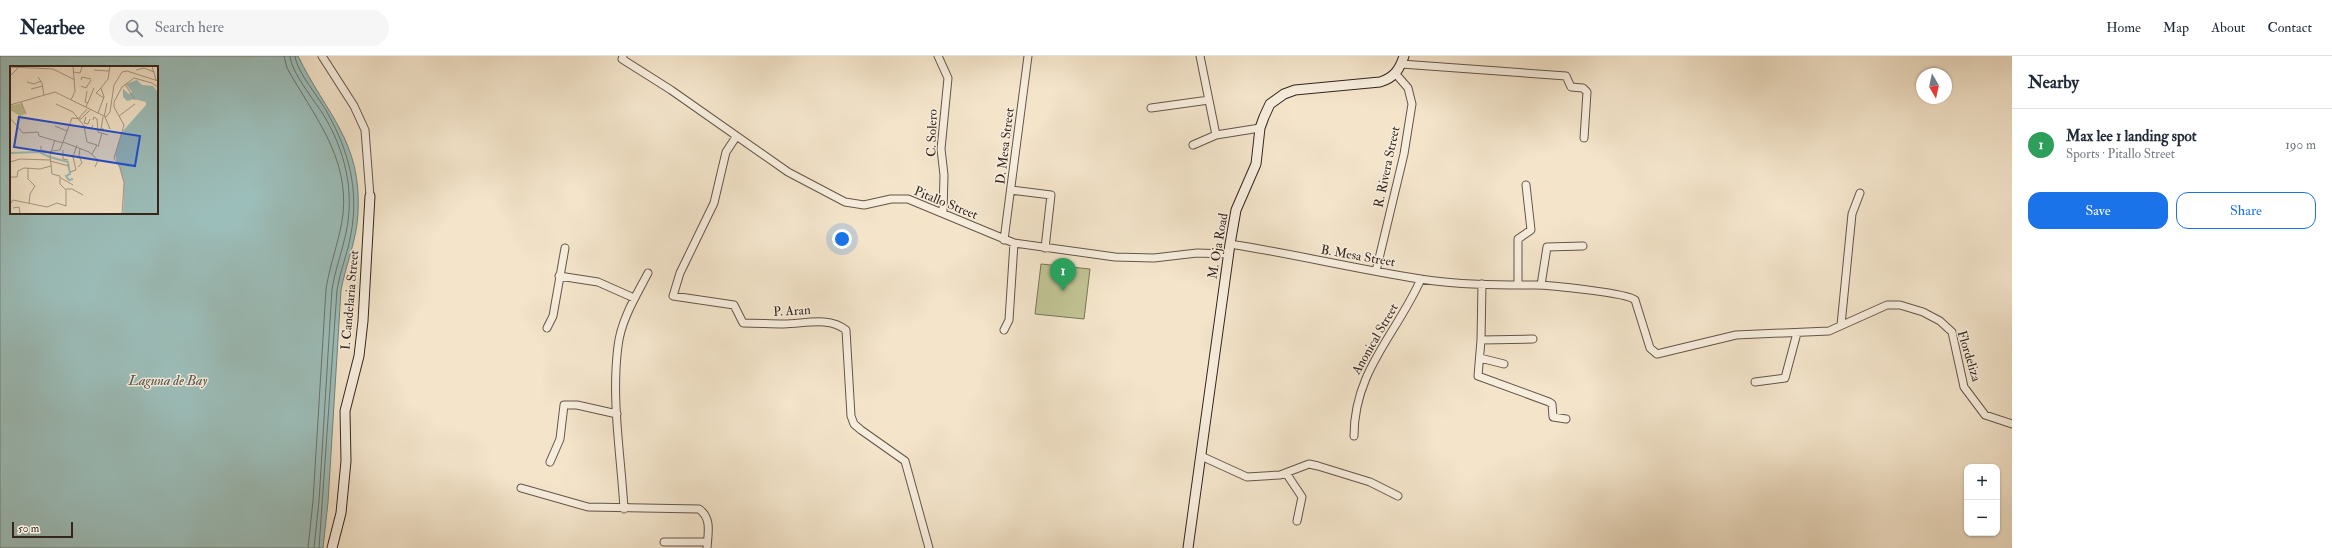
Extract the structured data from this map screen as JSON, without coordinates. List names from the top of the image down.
{
  "streets": {
    "street": [
      "C. Solero",
      "D. Mesa Street",
      "R. Rivera Street",
      "Pitallo Street",
      "M. Oja Road",
      "B. Mesa Street",
      "I. Candelaria Street",
      "P. Aran",
      "Anonical Street",
      "Flordeliza"
    ]
  },
  "crossings": [
    ["C. Solero", "Pitallo Street"],
    ["D. Mesa Street", "Pitallo Street"],
    ["R. Rivera Street", "M. Oja Road"],
    ["R. Rivera Street", "B. Mesa Street"],
    ["Pitallo Street", "M. Oja Road"],
    ["Pitallo Street", "P. Aran"],
    ["M. Oja Road", "B. Mesa Street"],
    ["B. Mesa Street", "Anonical Street"]
  ],
  "water": ["Laguna de Bay"],
  "scale_bar": "50 m",
  "north": "bottom",
  "page": {
    "header": "Nearbee",
    "search": "Search here",
    "nav": [
      "Home",
      "Map",
      "About",
      "Contact"
    ],
    "heading": "Nearby",
    "list": [
      {
        "mark": "1",
        "name": "Max lee 1 landing spot",
        "note": "Sports · Pitallo Street",
        "value": "190 m"
      }
    ],
    "buttons": ["Save", "Share"],
    "pins": "1",
    "map_buttons": ["+", "−"],
    "scale": "50 m"
  }
}
